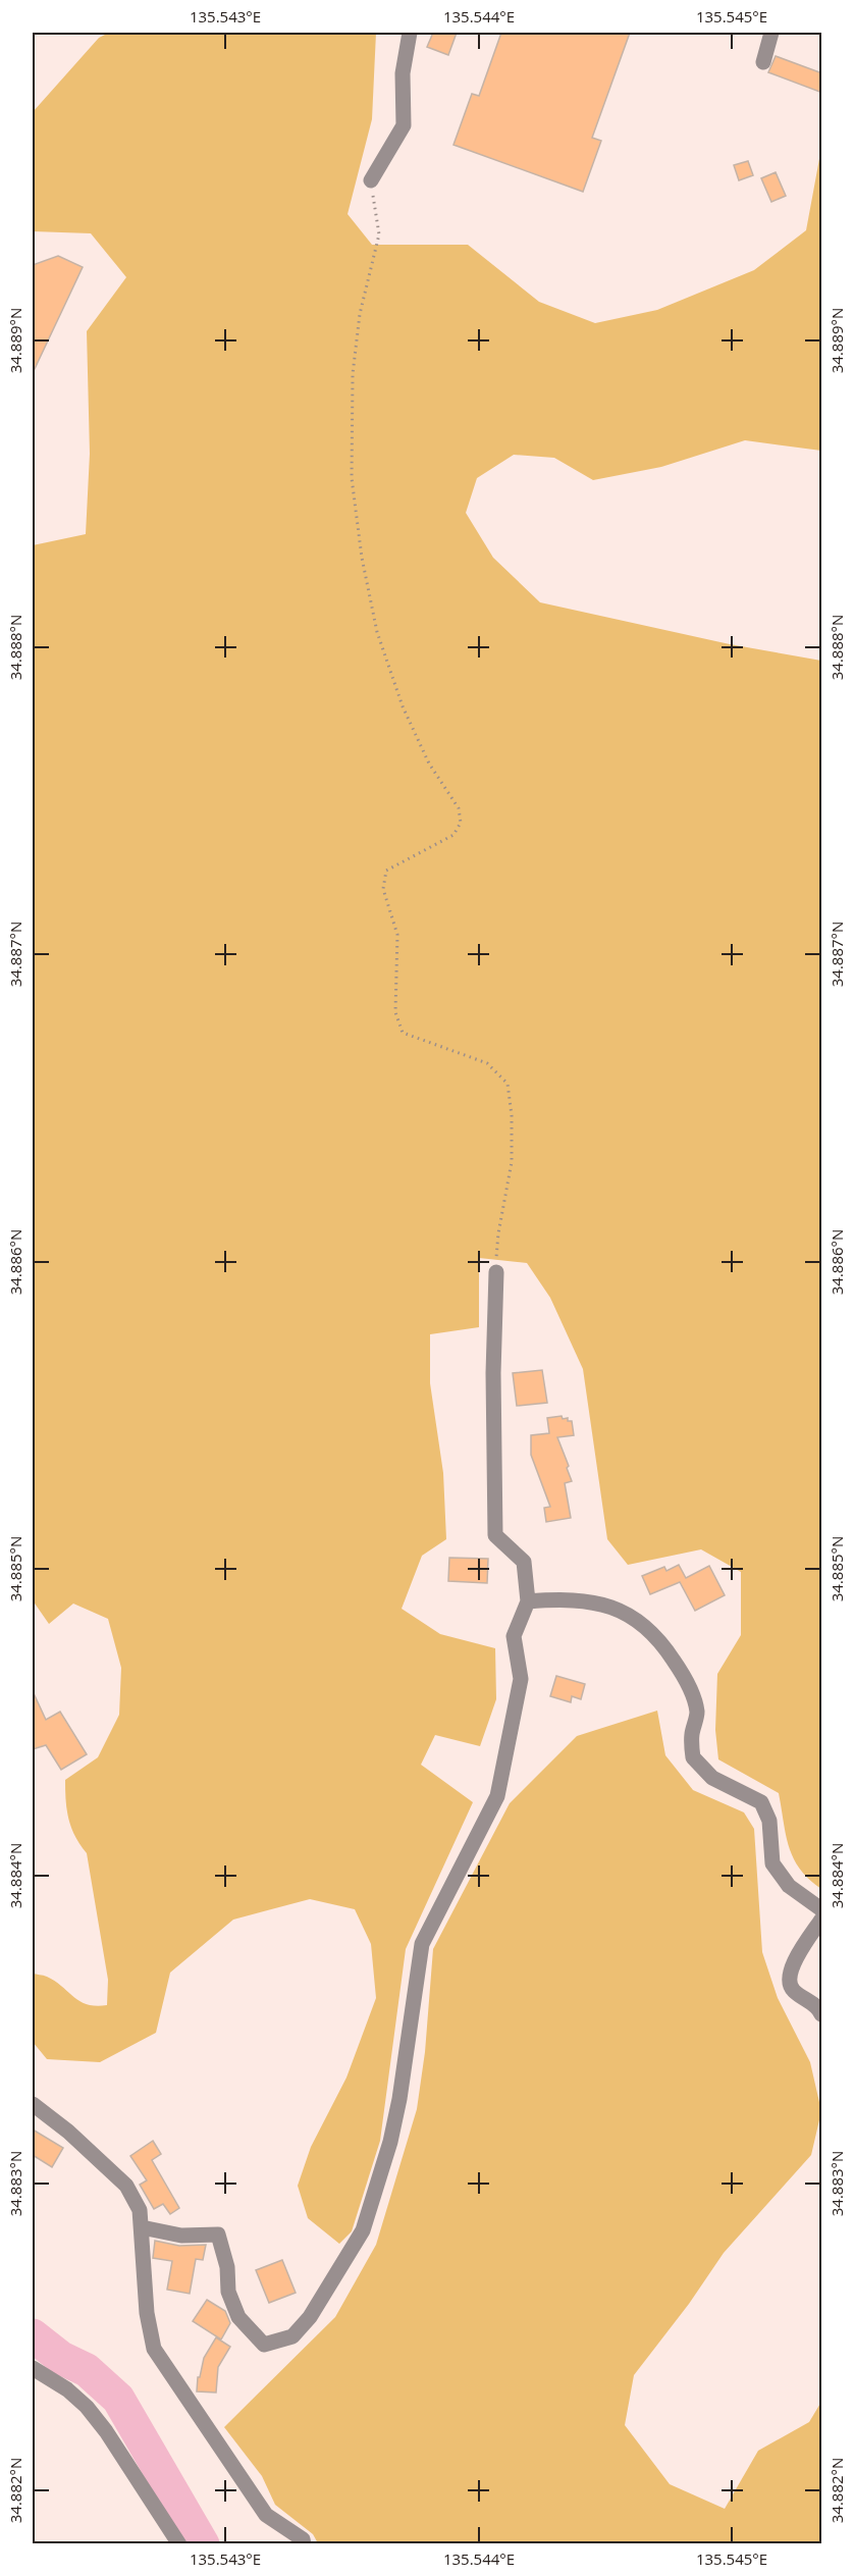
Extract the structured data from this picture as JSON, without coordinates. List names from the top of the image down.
{
  "coordinates": [
    "135.543°E",
    "135.544°E",
    "135.545°E",
    "34.889°N",
    "34.888°N",
    "34.887°N",
    "34.886°N",
    "34.885°N",
    "34.884°N",
    "34.883°N",
    "34.882°N"
  ]
}
